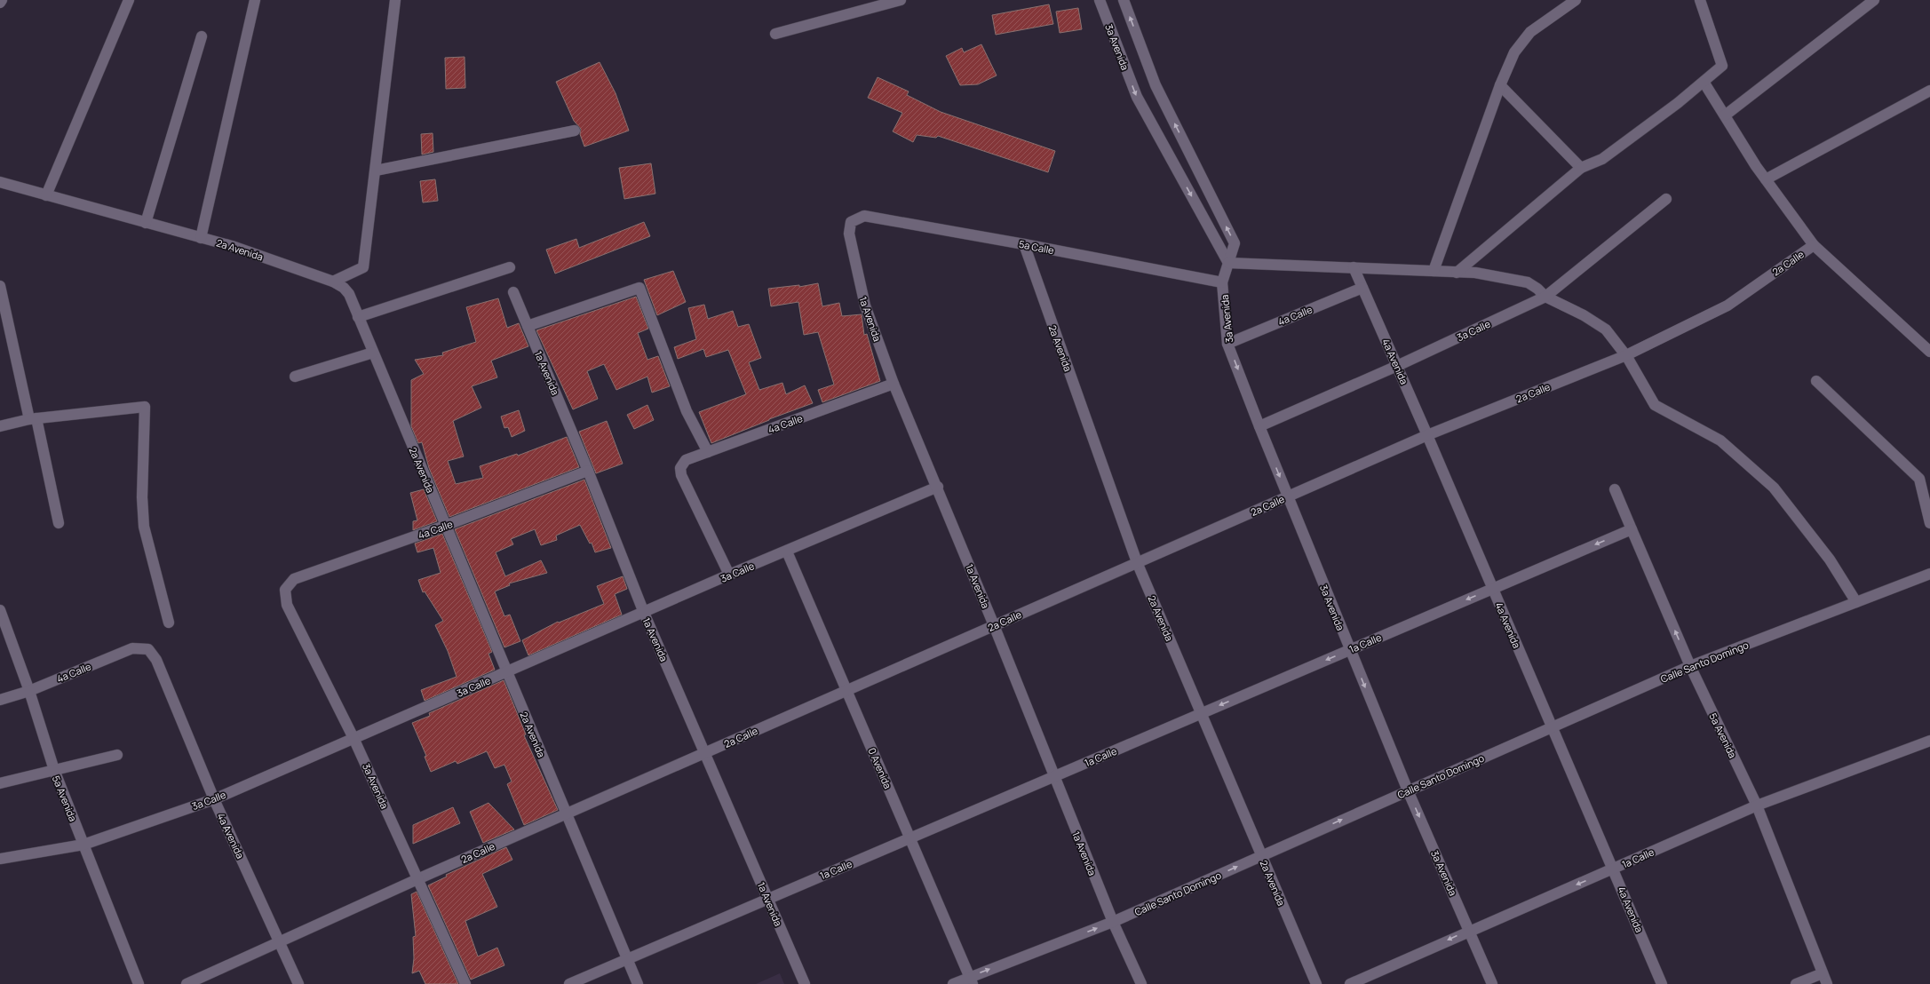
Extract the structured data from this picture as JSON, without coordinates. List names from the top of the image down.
{
  "streets": {
    "street": [
      "3a Avenida",
      "5a Calle",
      "2a Avenida",
      "2a Calle",
      "4a Calle",
      "1a Avenida",
      "3a Calle",
      "4a Avenida",
      "1a Calle",
      "Calle Santo Domingo",
      "5a Avenida",
      "0 Avenida"
    ]
  },
  "crossings": [
    ["3a Avenida", "5a Calle"],
    ["3a Avenida", "2a Calle"],
    ["3a Avenida", "4a Calle"],
    ["3a Avenida", "3a Calle"],
    ["3a Avenida", "1a Calle"],
    ["3a Avenida", "Calle Santo Domingo"],
    ["5a Calle", "2a Avenida"],
    ["5a Calle", "1a Avenida"],
    ["2a Avenida", "2a Calle"],
    ["2a Avenida", "4a Calle"],
    ["2a Avenida", "3a Calle"],
    ["2a Avenida", "1a Calle"],
    ["2a Avenida", "Calle Santo Domingo"],
    ["2a Calle", "1a Avenida"],
    ["2a Calle", "4a Avenida"],
    ["2a Calle", "0 Avenida"],
    ["4a Calle", "1a Avenida"],
    ["4a Calle", "3a Calle"],
    ["4a Calle", "4a Avenida"],
    ["4a Calle", "5a Avenida"],
    ["1a Avenida", "3a Calle"],
    ["1a Avenida", "1a Calle"],
    ["1a Avenida", "Calle Santo Domingo"],
    ["3a Calle", "4a Avenida"],
    ["3a Calle", "5a Avenida"],
    ["3a Calle", "0 Avenida"],
    ["4a Avenida", "1a Calle"],
    ["4a Avenida", "Calle Santo Domingo"],
    ["1a Calle", "5a Avenida"],
    ["1a Calle", "0 Avenida"],
    ["Calle Santo Domingo", "5a Avenida"],
    ["Calle Santo Domingo", "0 Avenida"]
  ],
  "one_way": ["1a Calle", "Calle Santo Domingo"]
}
